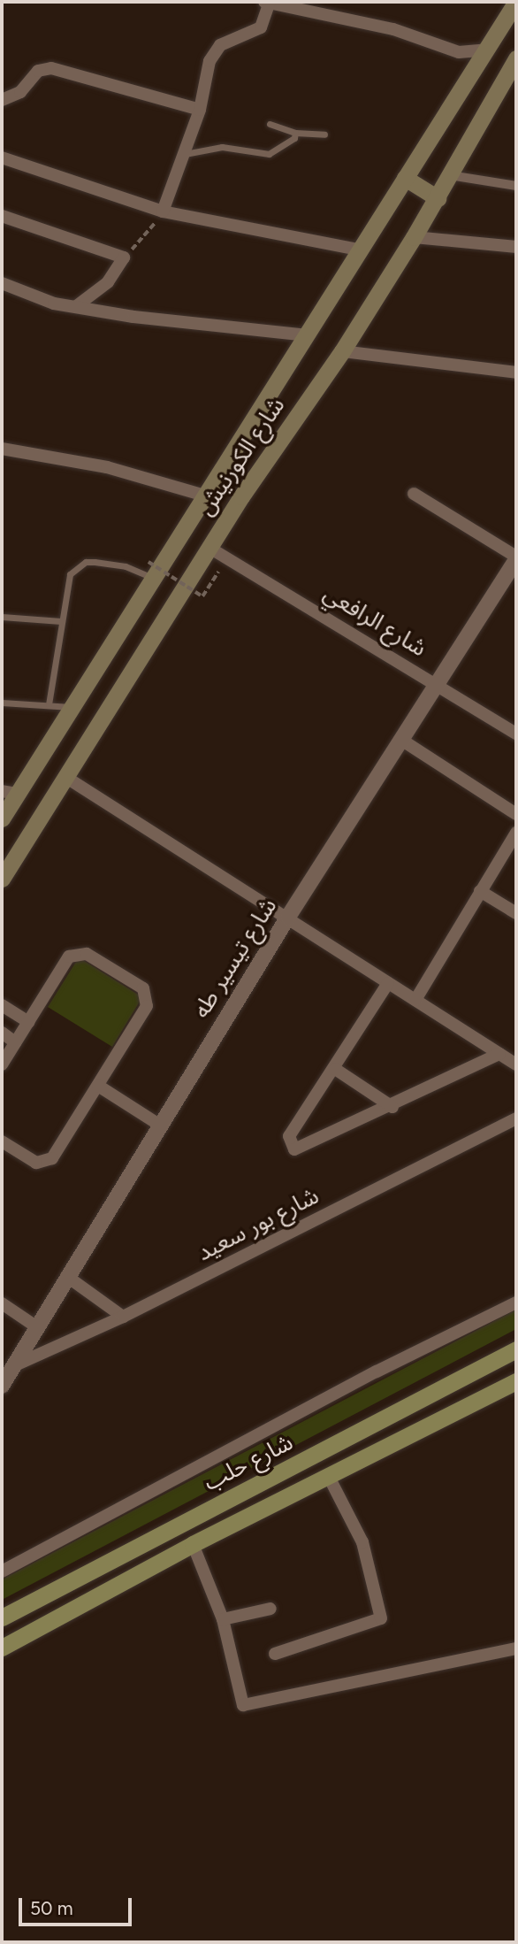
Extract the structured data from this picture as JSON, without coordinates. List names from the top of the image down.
{
  "streets": {
    "main road": ["شارع الكورنيش", "شارع حلب"],
    "street": ["شارع الرافعي", "شارع تيسير طه", "شارع بور سعيد"]
  },
  "crossings": [
    ["شارع الكورنيش", "شارع الرافعي"],
    ["شارع الرافعي", "شارع تيسير طه"],
    ["شارع تيسير طه", "شارع بور سعيد"]
  ],
  "scale_bar": "50 m"
}
